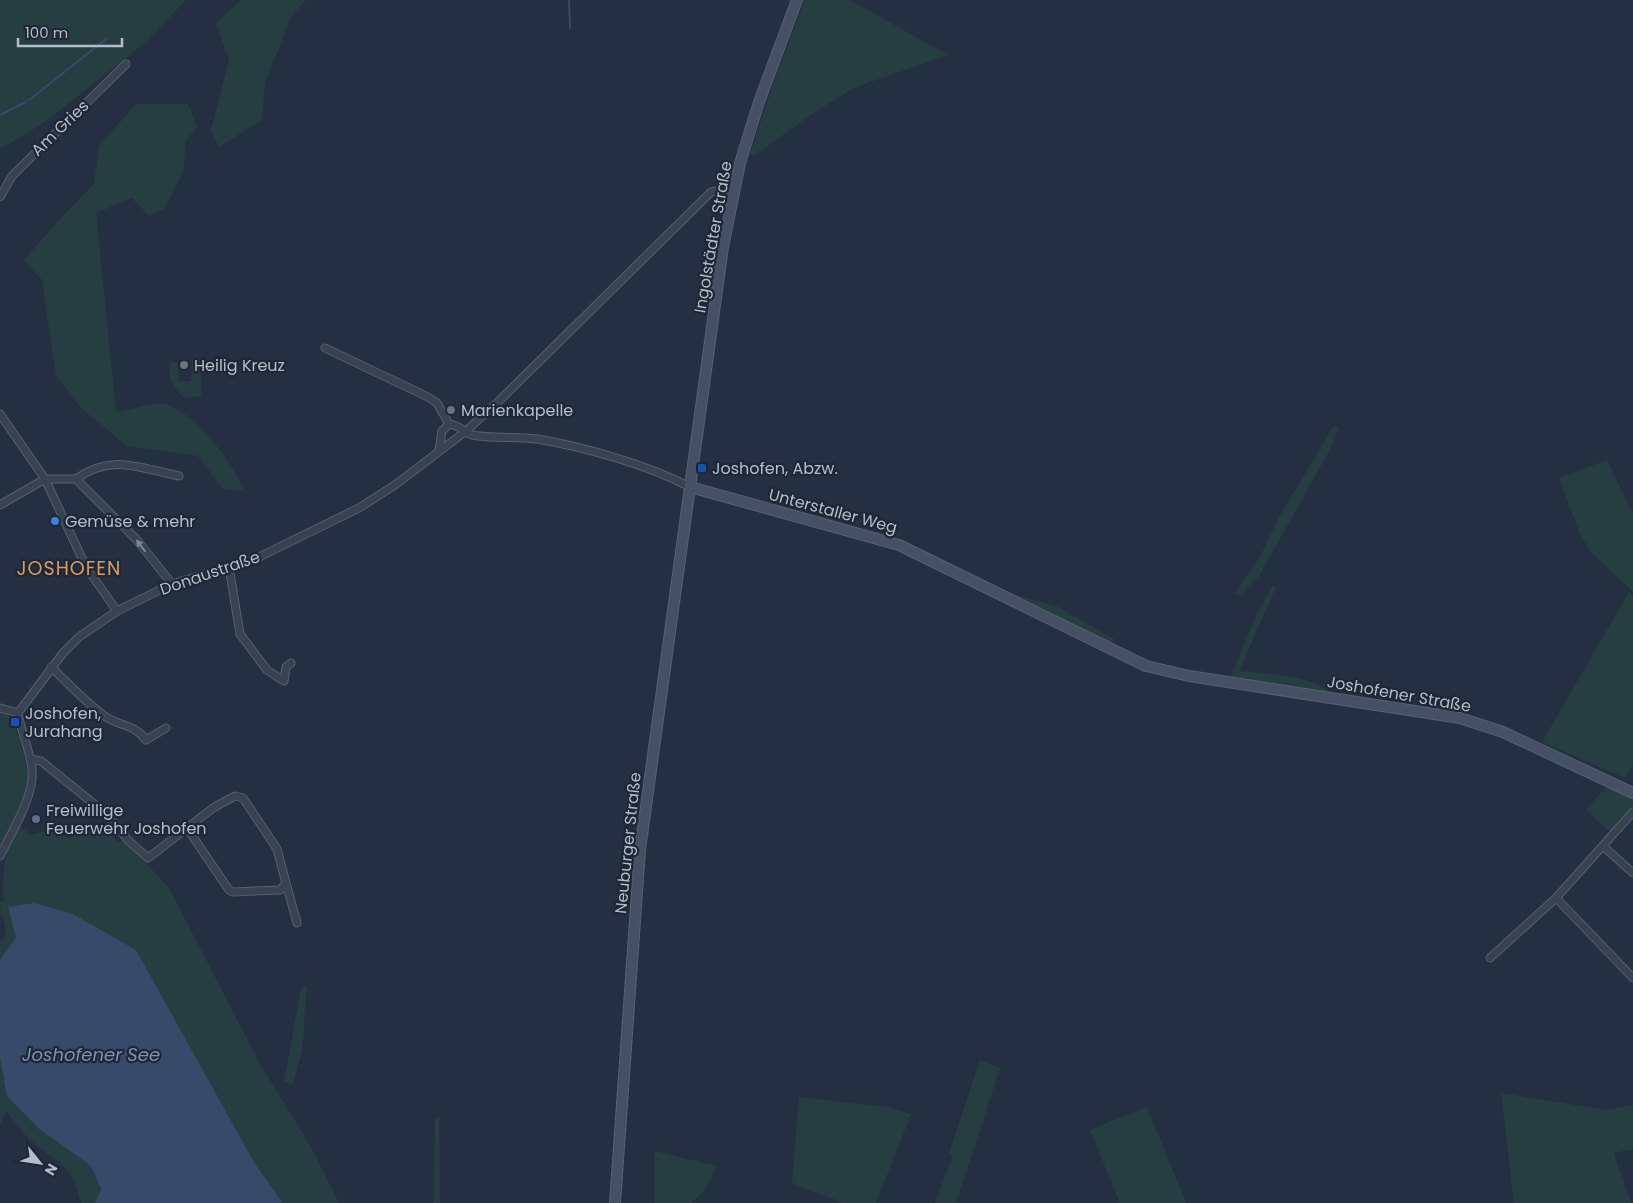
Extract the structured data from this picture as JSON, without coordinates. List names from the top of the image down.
{
  "streets": {
    "main road": [
      "Ingolstädter Straße",
      "Unterstaller Weg",
      "Joshofener Straße",
      "Neuburger Straße"
    ],
    "street": ["Am Gries", "Donaustraße"]
  },
  "crossings": [
    ["Ingolstädter Straße", "Unterstaller Weg"],
    ["Ingolstädter Straße", "Neuburger Straße"],
    ["Unterstaller Weg", "Joshofener Straße"],
    ["Unterstaller Weg", "Neuburger Straße"]
  ],
  "districts": ["JOSHOFEN"],
  "water": ["Joshofener See"],
  "places": {
    "other": [
      "Heilig Kreuz",
      "Marienkapelle",
      "Gemüse & mehr",
      "Freiwillige Feuerwehr Joshofen"
    ],
    "transit": ["Joshofen, Abzw.", "Joshofen, Jurahang"]
  },
  "scale_bar": "100 m",
  "north": "bottom right"
}
